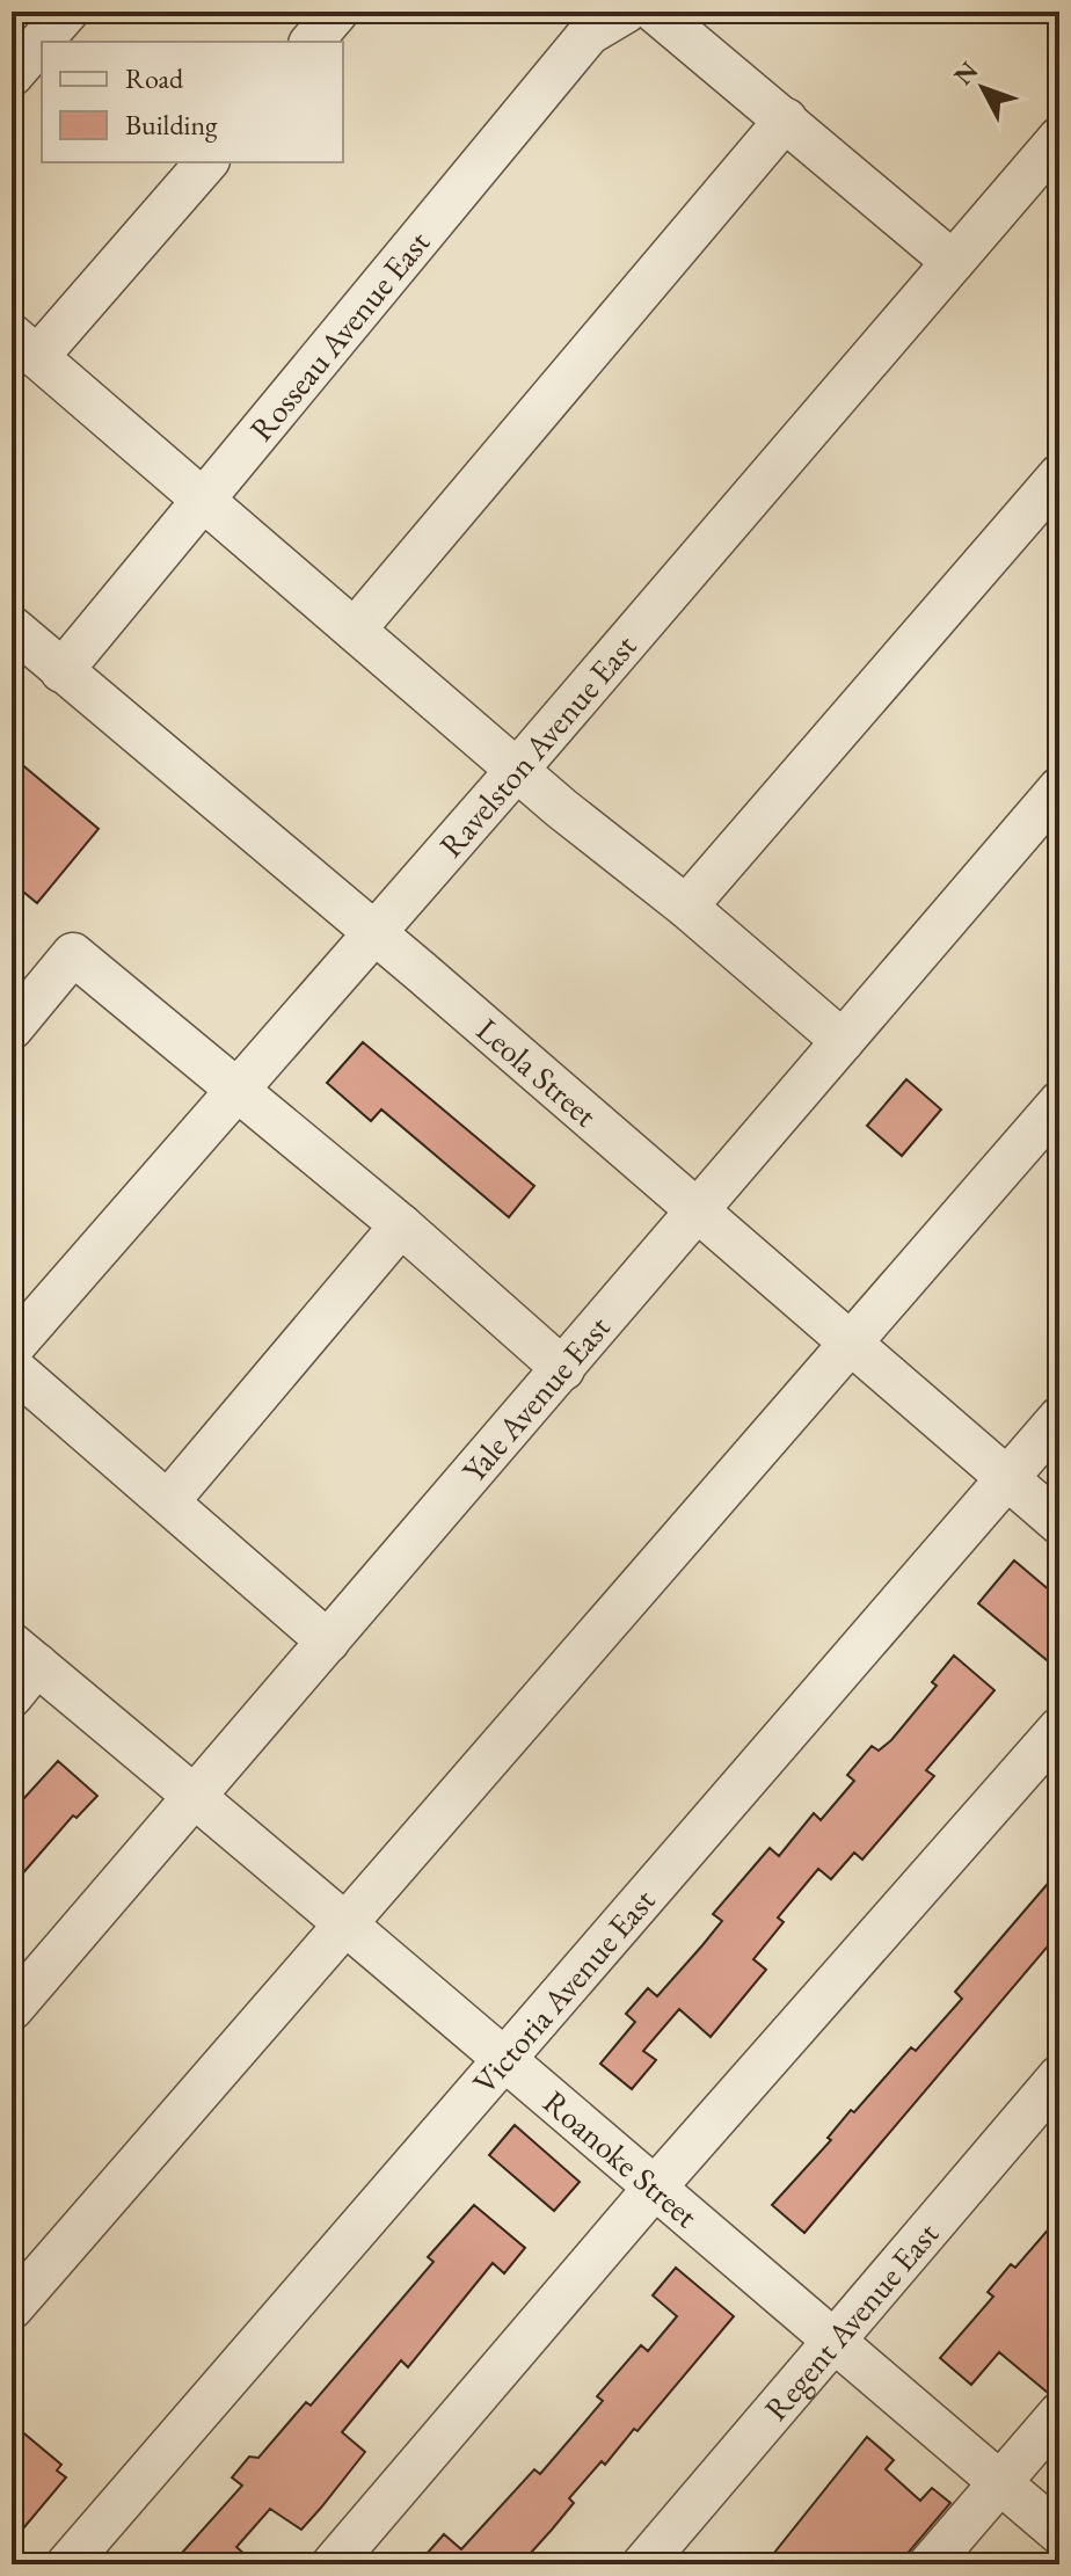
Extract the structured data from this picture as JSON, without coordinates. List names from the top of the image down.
{
  "streets": {
    "street": [
      "Rosseau Avenue East",
      "Ravelston Avenue East",
      "Leola Street",
      "Yale Avenue East",
      "Victoria Avenue East",
      "Roanoke Street",
      "Regent Avenue East"
    ]
  },
  "crossings": [
    ["Rosseau Avenue East", "Leola Street"],
    ["Ravelston Avenue East", "Leola Street"],
    ["Leola Street", "Yale Avenue East"],
    ["Leola Street", "Victoria Avenue East"],
    ["Yale Avenue East", "Roanoke Street"],
    ["Victoria Avenue East", "Roanoke Street"],
    ["Roanoke Street", "Regent Avenue East"]
  ],
  "legend": ["Road", "Building"],
  "north": "top left"
}
